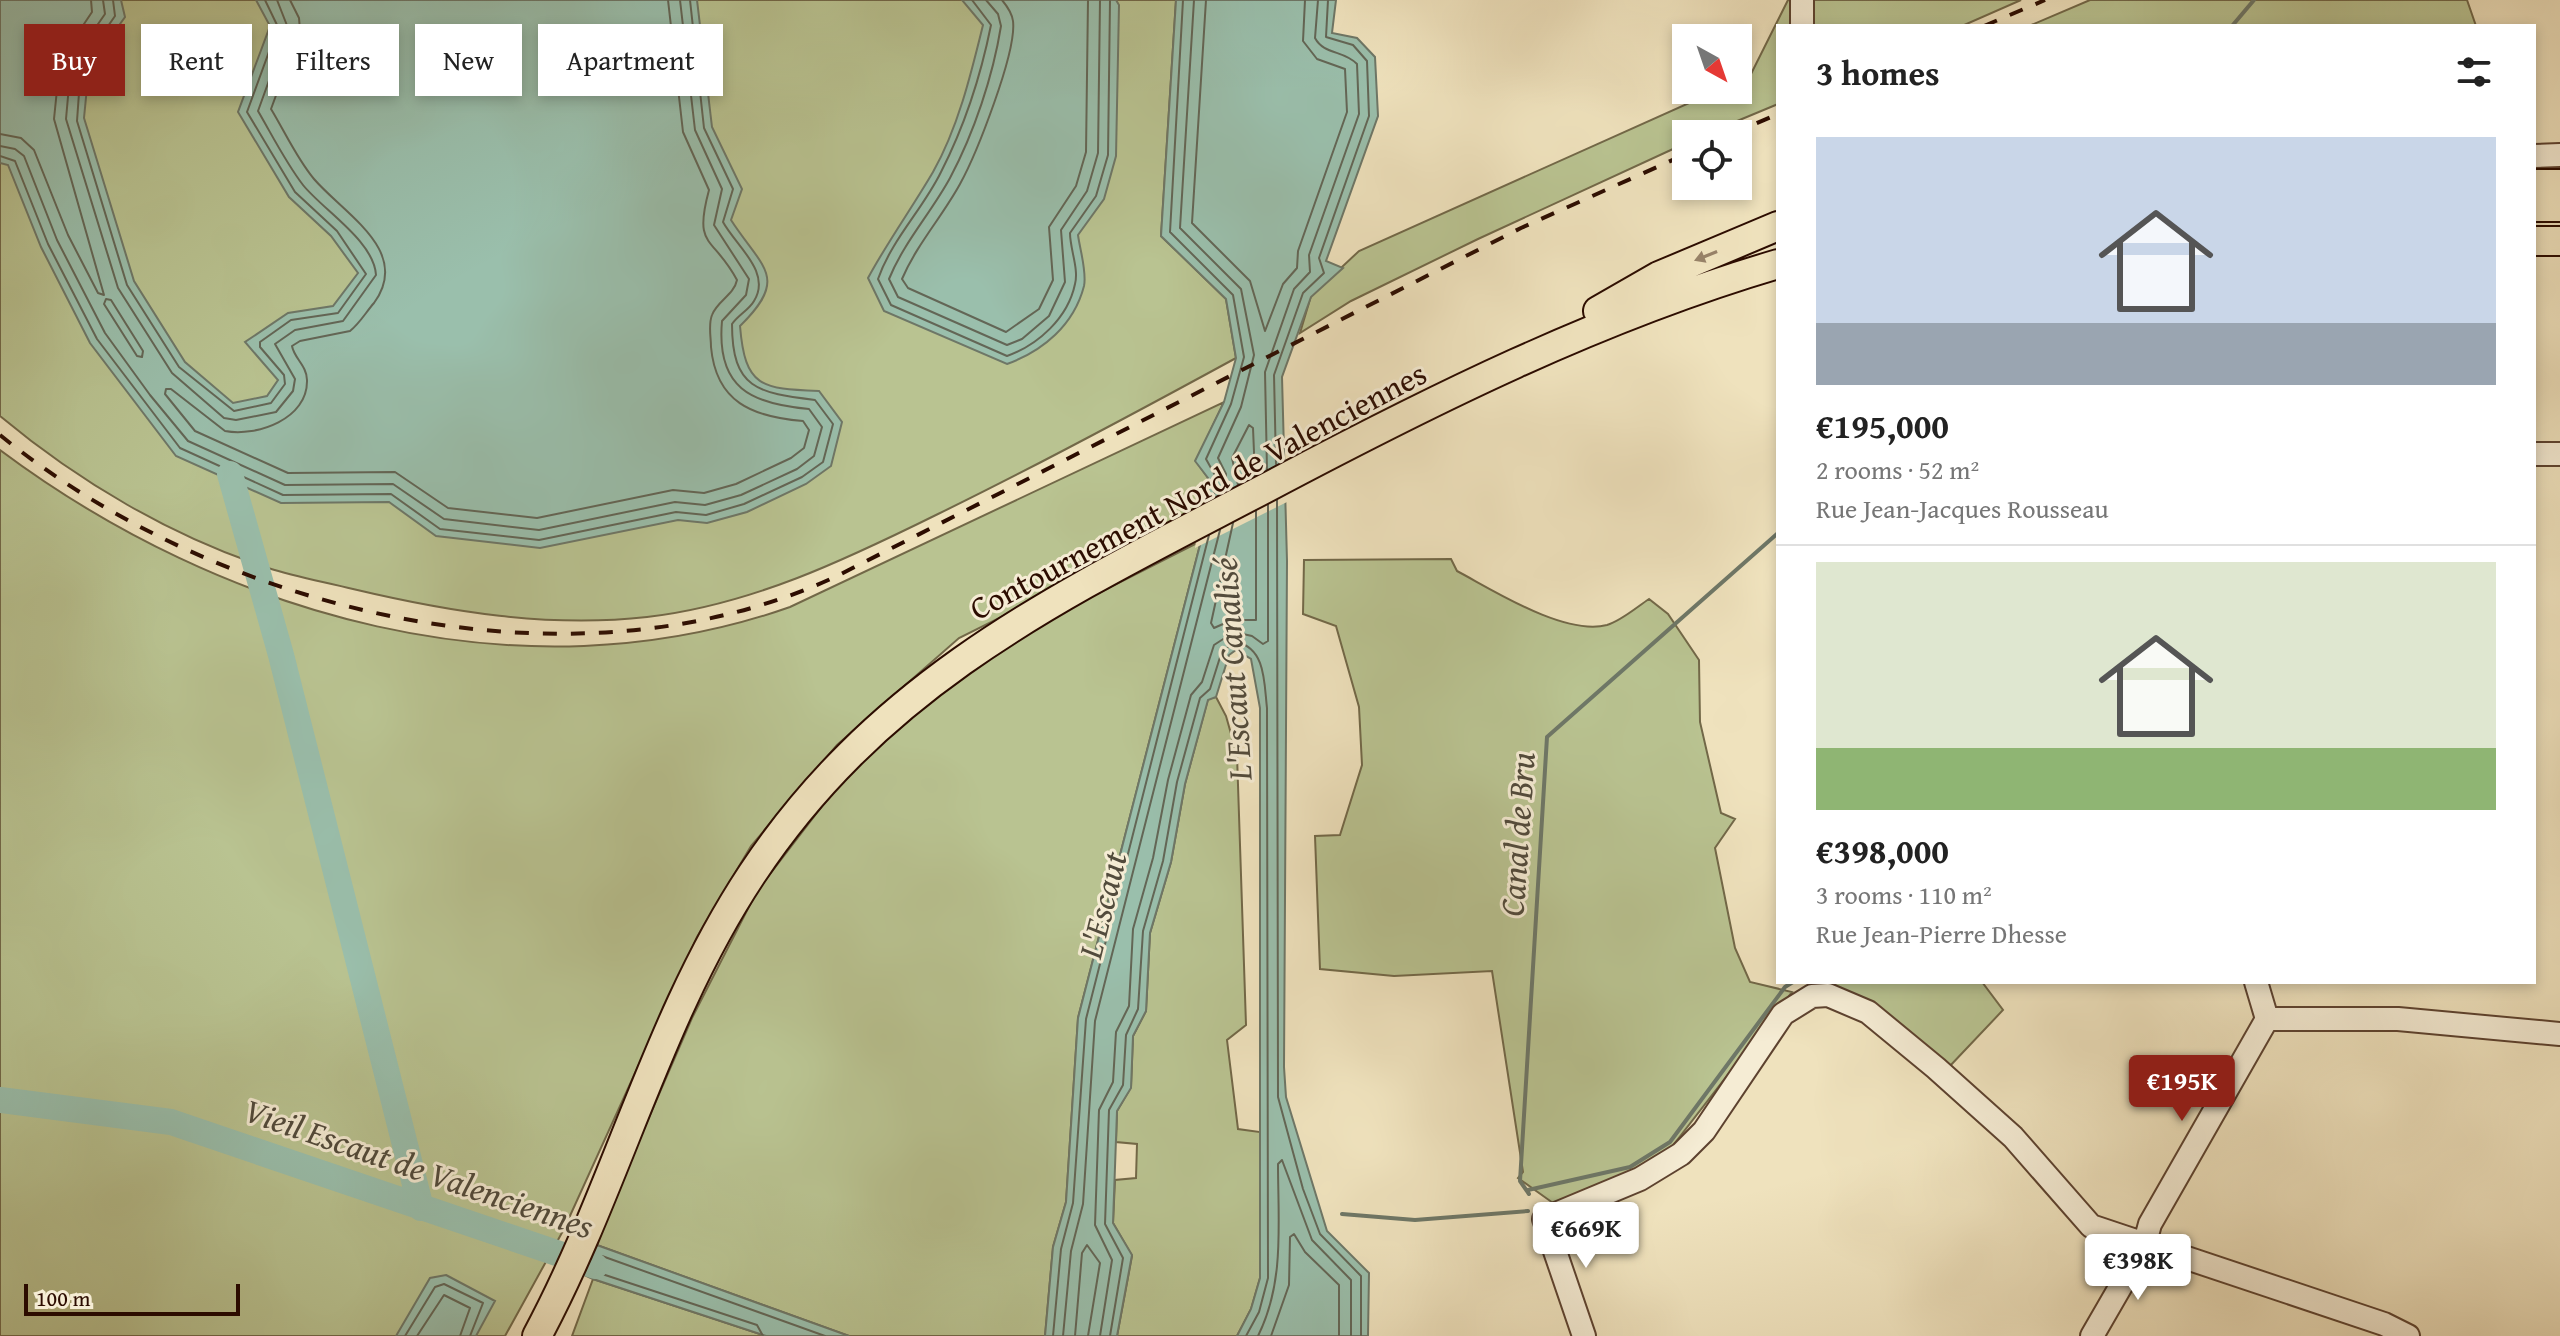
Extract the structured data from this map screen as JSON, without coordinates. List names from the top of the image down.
{
  "streets": {
    "main road": ["Contournement Nord de Valenciennes"]
  },
  "water": [
    "L'Escaut Canalisé",
    "Canal de Bru",
    "L'Escaut",
    "Vieil Escaut de Valenciennes"
  ],
  "scale_bar": "100 m",
  "north": "bottom right",
  "page": {
    "chip": [
      "Buy",
      "Rent",
      "Filters",
      "New",
      "Apartment"
    ],
    "heading": "3 homes",
    "list": [
      {
        "name": "€195,000",
        "note": "2 rooms · 52 m² · Rue Jean-Jacques Rousseau"
      },
      {
        "name": "€398,000",
        "note": "3 rooms · 110 m² · Rue Jean-Pierre Dhesse"
      }
    ],
    "price": ["€195K", "€669K", "€398K"],
    "scale": "100 m"
  }
}
